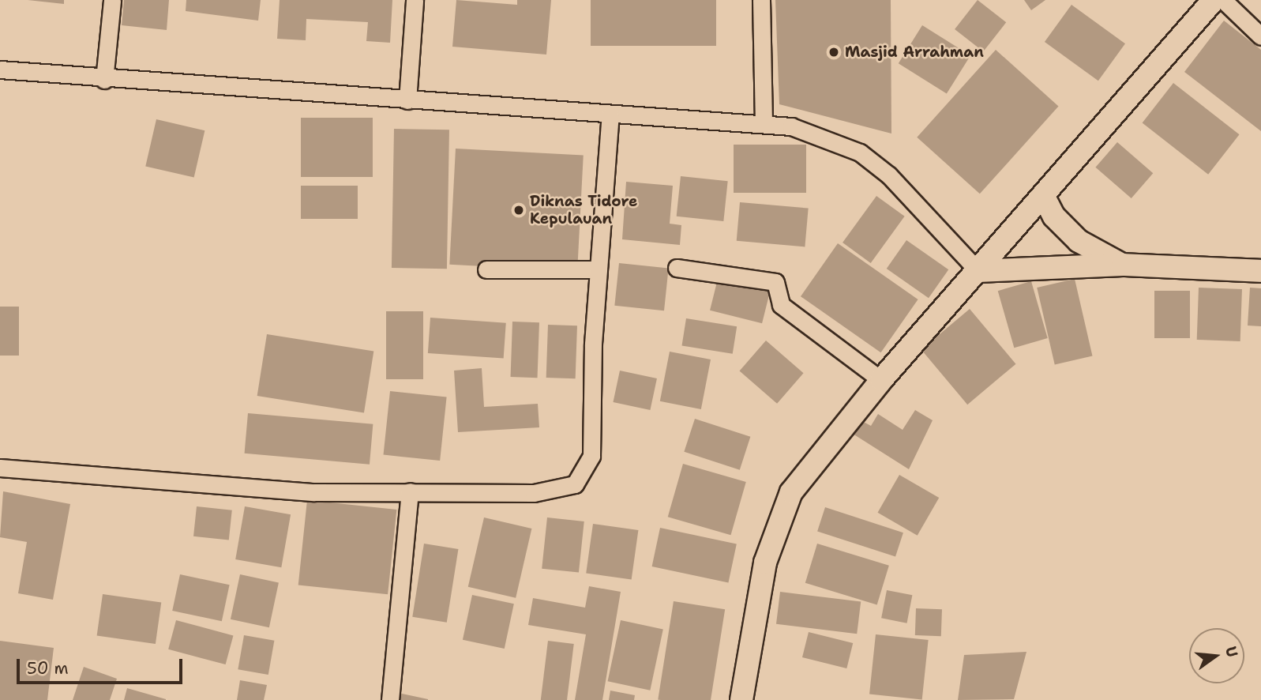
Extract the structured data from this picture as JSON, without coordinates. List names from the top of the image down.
{
  "places": ["Masjid Arrahman", "Diknas Tidore Kepulauan"],
  "scale_bar": "50 m",
  "north": "right"
}
